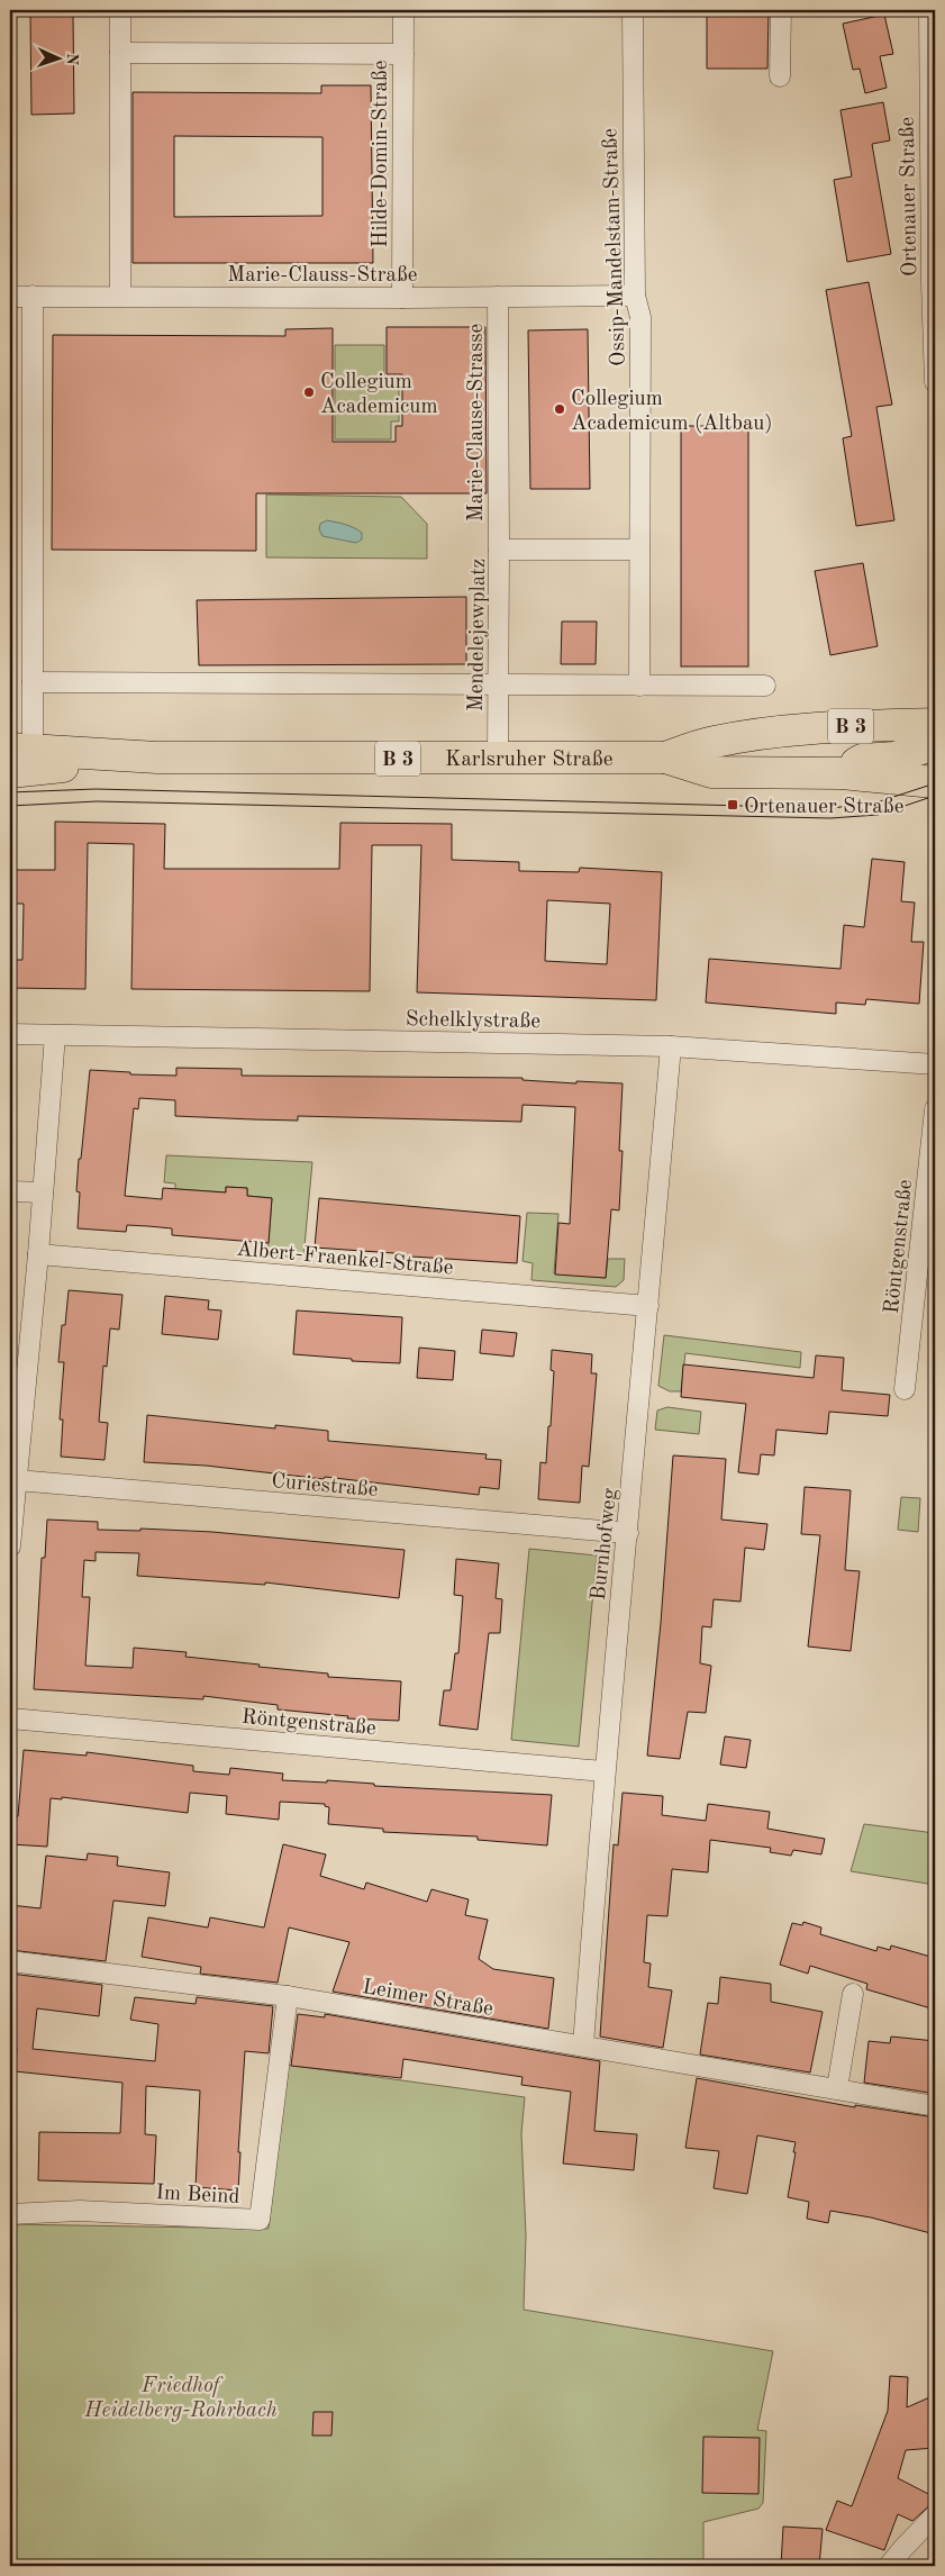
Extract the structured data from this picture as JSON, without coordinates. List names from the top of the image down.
{
  "streets": {
    "main road": ["B 3", "Karlsruher Straße"],
    "street": [
      "Hilde-Domin-Straße",
      "Ortenauer Straße",
      "Ossip-Mandelstam-Straße",
      "Marie-Clauss-Straße",
      "Marie-Clause-Strasse",
      "Mendelejewplatz",
      "Schelklystraße",
      "Röntgenstraße",
      "Albert-Fraenkel-Straße",
      "Curiestraße",
      "Burnhofweg",
      "Leimer Straße",
      "Im Beind"
    ]
  },
  "crossings": [
    ["Hilde-Domin-Straße", "Marie-Clauss-Straße"],
    ["Ossip-Mandelstam-Straße", "Marie-Clauss-Straße"],
    ["Ossip-Mandelstam-Straße", "Mendelejewplatz"],
    ["Marie-Clauss-Straße", "Marie-Clause-Strasse"],
    ["Marie-Clause-Strasse", "Mendelejewplatz"],
    ["Mendelejewplatz", "Karlsruher Straße"],
    ["B 3", "Karlsruher Straße"],
    ["Schelklystraße", "Burnhofweg"],
    ["Röntgenstraße", "Burnhofweg"],
    ["Albert-Fraenkel-Straße", "Burnhofweg"],
    ["Curiestraße", "Burnhofweg"],
    ["Burnhofweg", "Leimer Straße"],
    ["Leimer Straße", "Im Beind"]
  ],
  "parks": ["Friedhof Heidelberg-Rohrbach"],
  "places": {
    "other": ["Collegium Academicum", "Collegium Academicum (Altbau)"],
    "transit": ["Ortenauer Straße"]
  },
  "north": "right"
}
